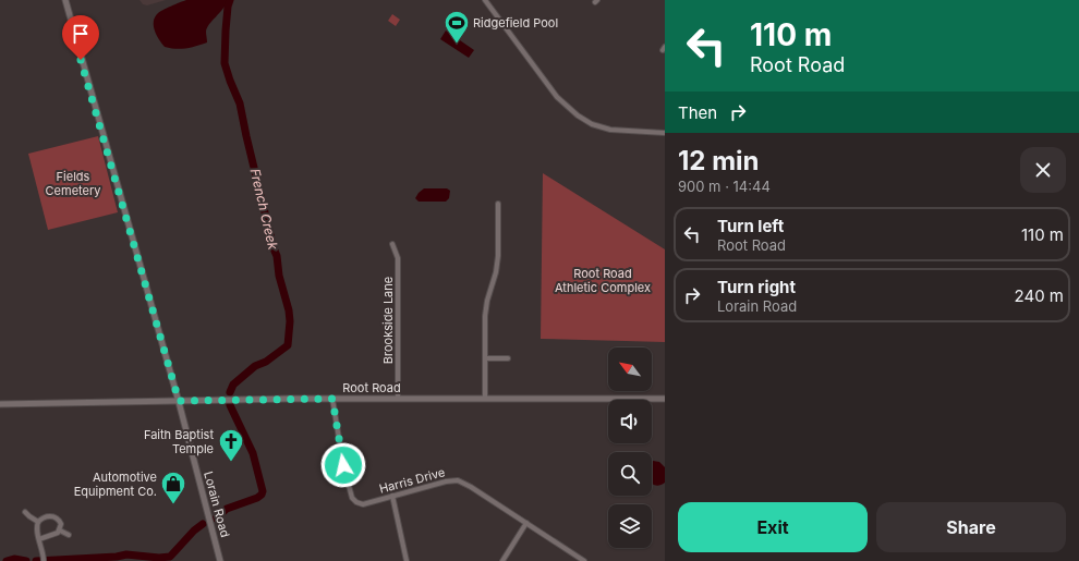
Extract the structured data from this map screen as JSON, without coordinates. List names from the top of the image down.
{
  "streets": {
    "street": [
      "Brookside Lane",
      "Root Road",
      "Harris Drive",
      "Lorain Road"
    ]
  },
  "crossings": [
    ["Brookside Lane", "Root Road"],
    ["Root Road", "Harris Drive"],
    ["Root Road", "Lorain Road"]
  ],
  "water": ["French Creek"],
  "parks": ["Fields Cemetery", "Root Road Athletic Complex"],
  "places": {
    "sports": ["Ridgefield Pool"],
    "church": ["Faith Baptist Temple"],
    "shop": ["Automotive Equipment Co."]
  },
  "north": "top left",
  "page": {
    "turn": ["110 m", "Root Road"],
    "then": "Then",
    "heading": ["12 min", "900 m · 14:44"],
    "list": [
      {
        "name": "Turn left",
        "note": "Root Road",
        "value": "110 m"
      },
      {
        "name": "Turn right",
        "note": "Lorain Road",
        "value": "240 m"
      }
    ],
    "buttons": ["Exit", "Share"]
  }
}
